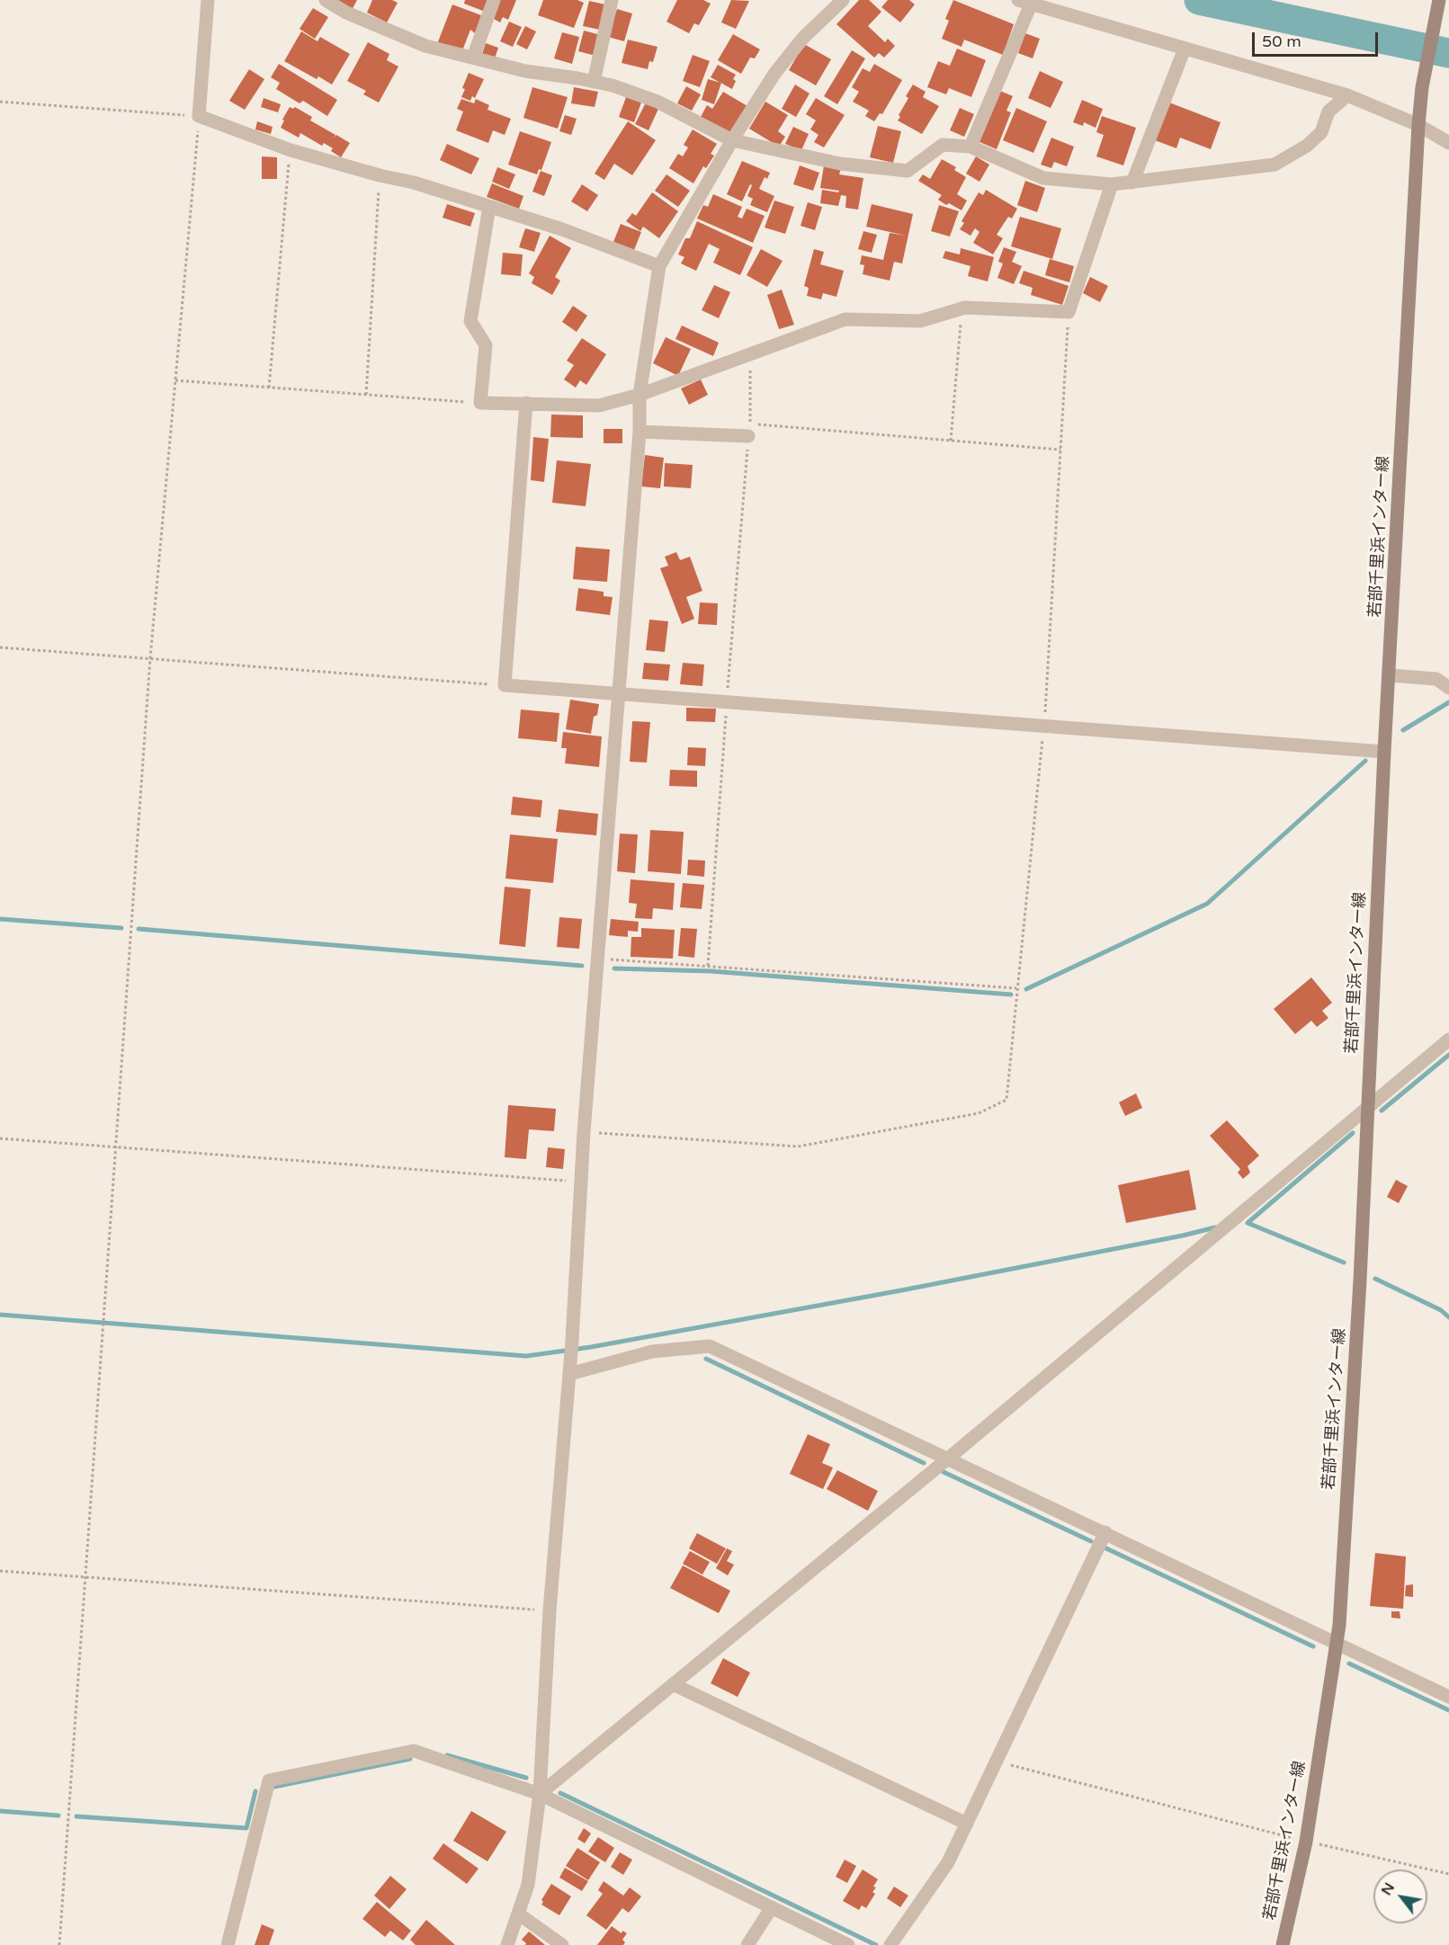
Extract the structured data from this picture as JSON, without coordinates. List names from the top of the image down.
{
  "streets": {
    "main road": ["若部千里浜インター線"]
  },
  "scale_bar": "50 m",
  "north": "top left"
}
